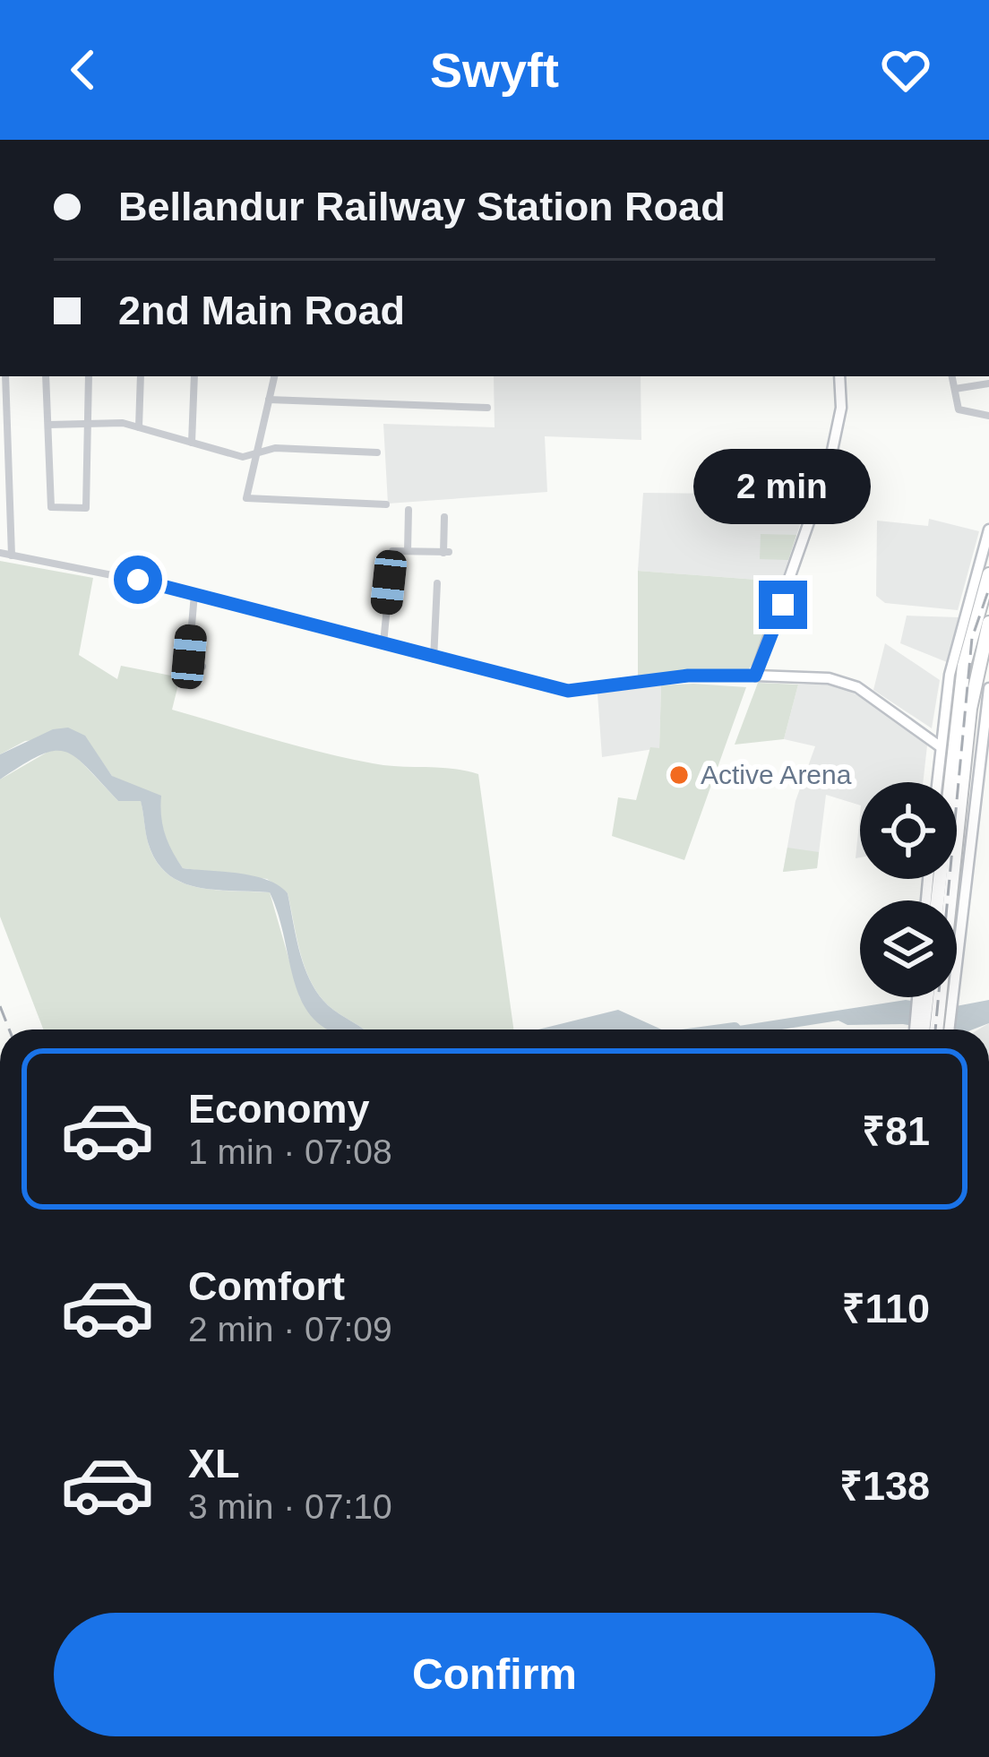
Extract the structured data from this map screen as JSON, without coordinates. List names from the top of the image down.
{
  "places": ["Active Arena"],
  "page": {
    "header": "Swyft",
    "banner": ["Bellandur Railway Station Road", "2nd Main Road"],
    "bubble": "2 min",
    "list": [
      {
        "name": "Economy",
        "note": "1 min · 07:08",
        "value": "₹81"
      },
      {
        "name": "Comfort",
        "note": "2 min · 07:09",
        "value": "₹110"
      },
      {
        "name": "XL",
        "note": "3 min · 07:10",
        "value": "₹138"
      }
    ],
    "buttons": "Confirm"
  }
}
